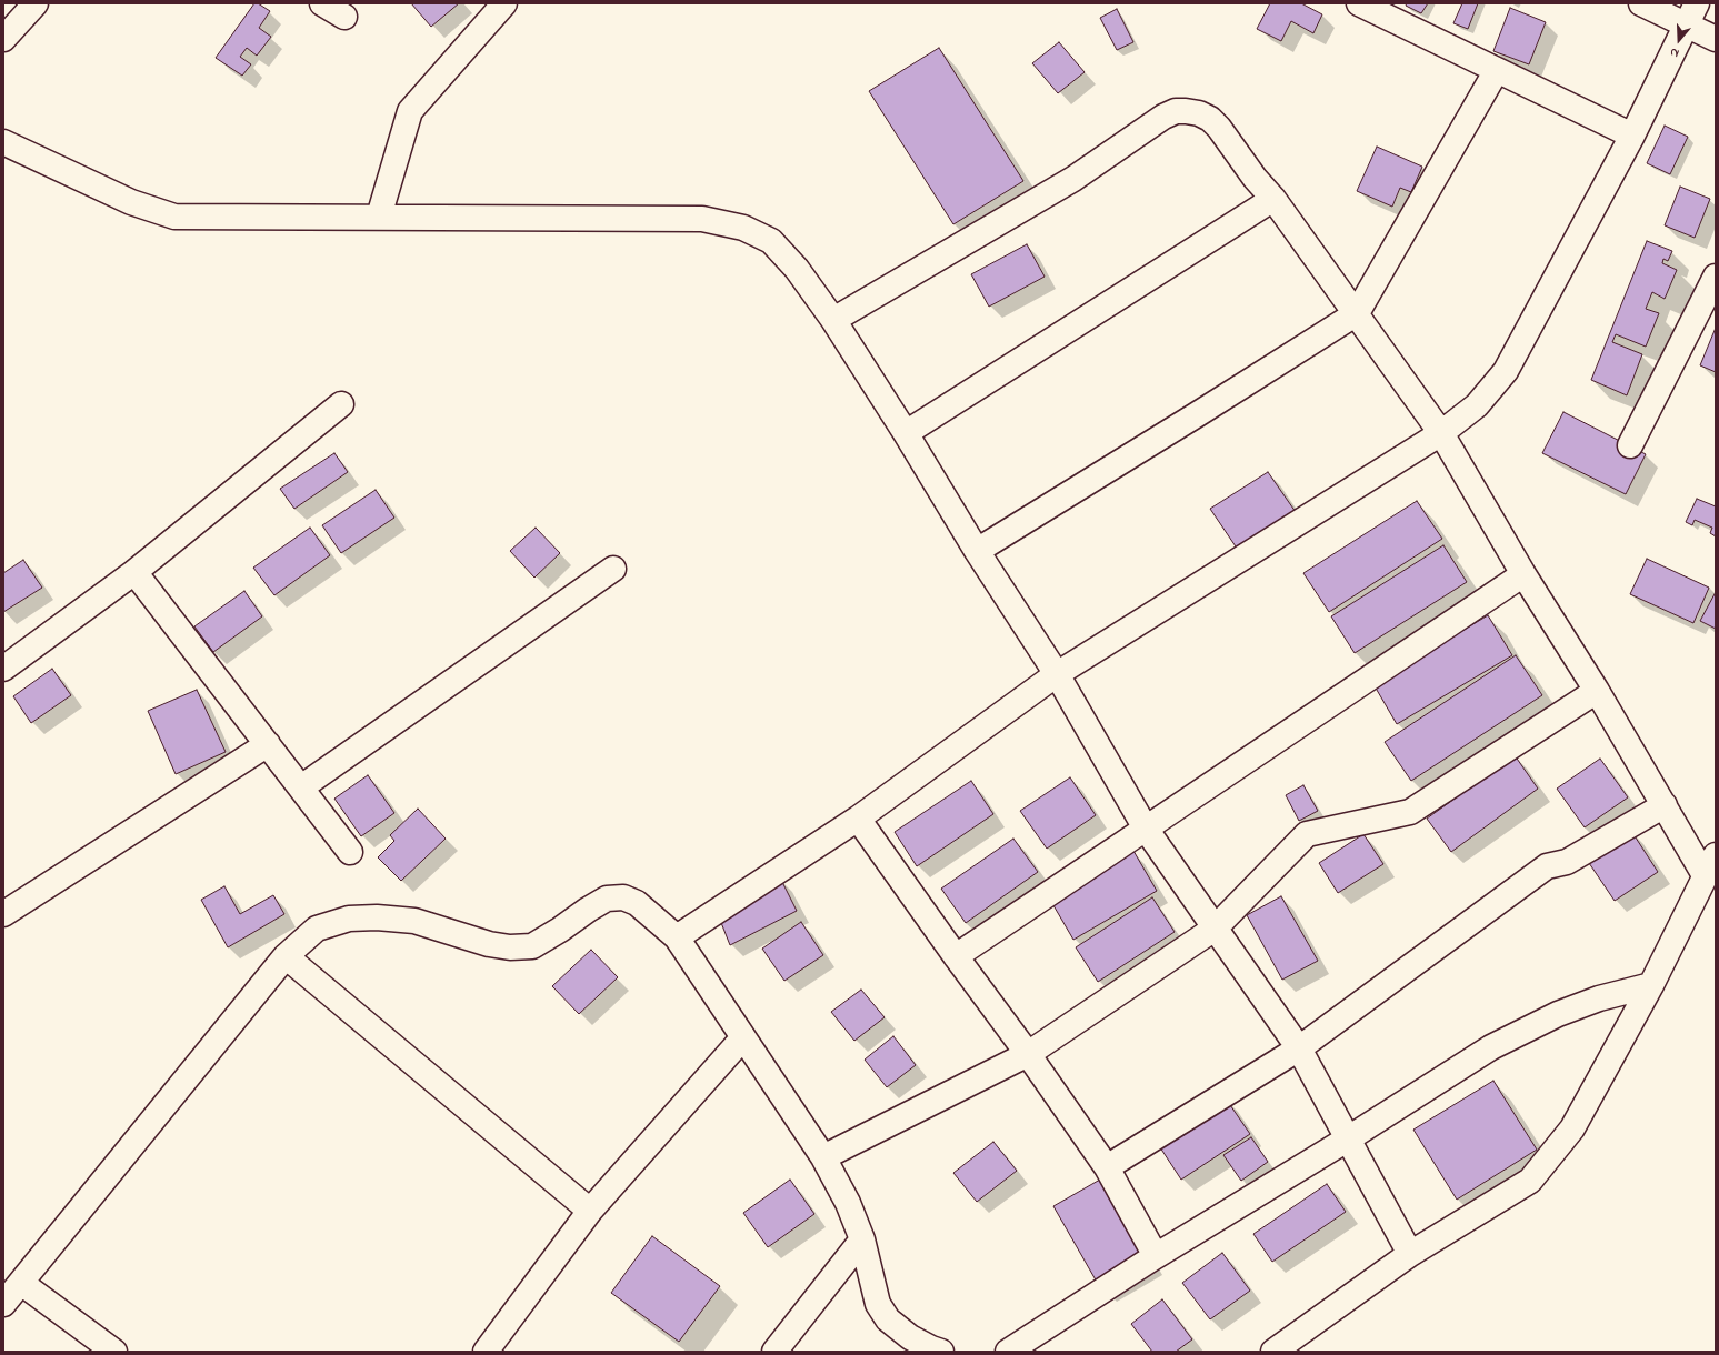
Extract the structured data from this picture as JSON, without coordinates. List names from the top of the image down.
{
  "north": "bottom"
}
